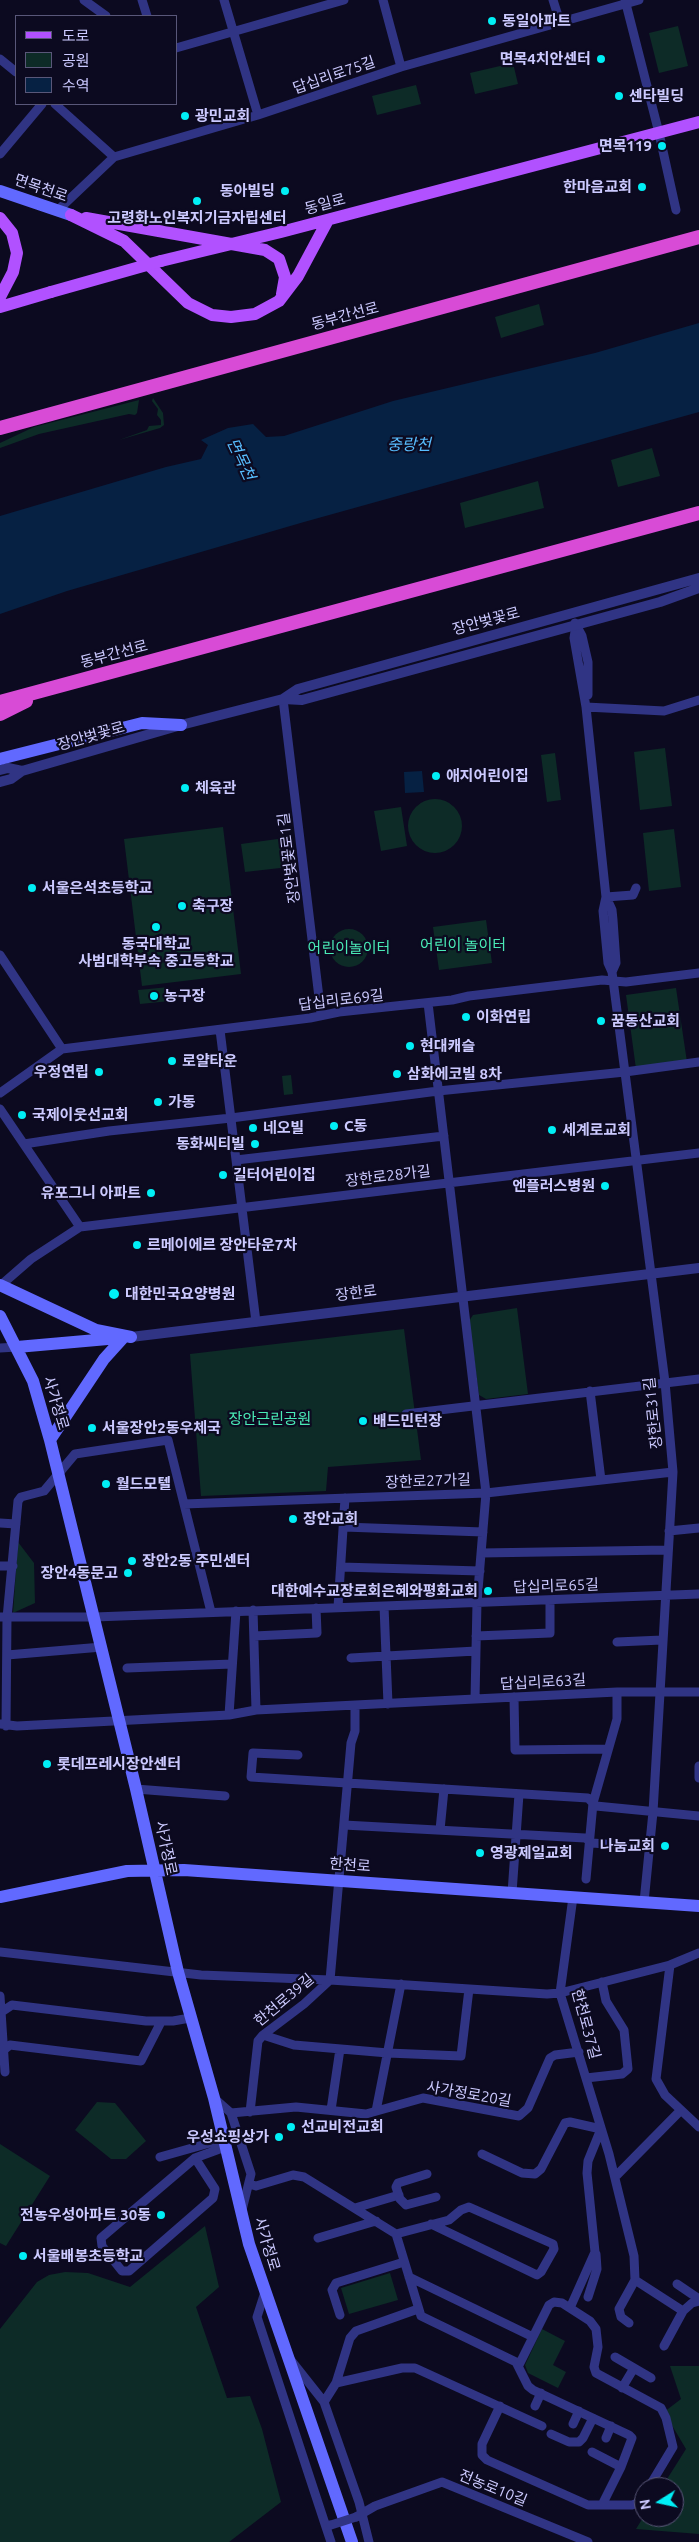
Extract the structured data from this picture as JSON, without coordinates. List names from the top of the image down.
{
  "streets": {
    "highway": ["동부간선로"],
    "main road": [
      "면목천로",
      "동일로",
      "장한로",
      "사가정로",
      "한천로"
    ],
    "street": [
      "답십리로75길",
      "장안벚꽃로",
      "장안벚꽃로1길",
      "답십리로69길",
      "장한로28가길",
      "장한로31길",
      "장한로27가길",
      "답십리로65길",
      "답십리로63길",
      "한천로39길",
      "한천로37길",
      "사가정로20길",
      "전농로10길"
    ]
  },
  "crossings": [
    ["답십리로75길", "면목천로"],
    ["장안벚꽃로", "장안벚꽃로1길"],
    ["장안벚꽃로1길", "답십리로69길"],
    ["답십리로69길", "장한로31길"],
    ["장한로28가길", "장한로31길"],
    ["장한로", "사가정로"],
    ["장한로", "장한로31길"],
    ["사가정로", "답십리로65길"],
    ["사가정로", "답십리로63길"],
    ["사가정로", "한천로"],
    ["사가정로", "전농로10길"],
    ["장한로31길", "장한로27가길"],
    ["장한로31길", "답십리로65길"],
    ["장한로31길", "답십리로63길"],
    ["장한로31길", "한천로"],
    ["답십리로63길", "한천로39길"],
    ["한천로", "한천로39길"],
    ["한천로", "한천로37길"],
    ["한천로39길", "사가정로20길"],
    ["한천로37길", "사가정로20길"]
  ],
  "water": ["중랑천", "면목천"],
  "parks": ["어린이 놀이터", "어린이놀이터", "장안근린공원"],
  "places": [
    "동일아파트",
    "면목4치안센터",
    "센타빌딩",
    "광민교회",
    "면목119",
    "한마음교회",
    "동아빌딩",
    "고령화노인복지기금자립센터",
    "애지어린이집",
    "체육관",
    "서울은석초등학교",
    "축구장",
    "동국대학교 사범대학부속 중고등학교",
    "농구장",
    "이화연립",
    "꿈동산교회",
    "현대캐슬",
    "로얄타운",
    "우정연립",
    "삼화에코빌 8차",
    "가동",
    "국제이웃선교회",
    "C동",
    "네오빌",
    "세계로교회",
    "동화씨티빌",
    "길터어린이집",
    "엔플러스병원",
    "유포그니 아파트",
    "르메이에르 장안타운7차",
    "대한민국요양병원",
    "배드민턴장",
    "서울장안2동우체국",
    "월드모텔",
    "장안교회",
    "장안2동 주민센터",
    "장안4동문고",
    "대한예수교장로회은혜와평화교회",
    "롯데프레시장안센터",
    "나눔교회",
    "영광제일교회",
    "선교비전교회",
    "우성쇼핑상가",
    "전농우성아파트 30동",
    "서울배봉초등학교"
  ],
  "legend": ["도로", "공원", "수역"],
  "north": "left"
}
